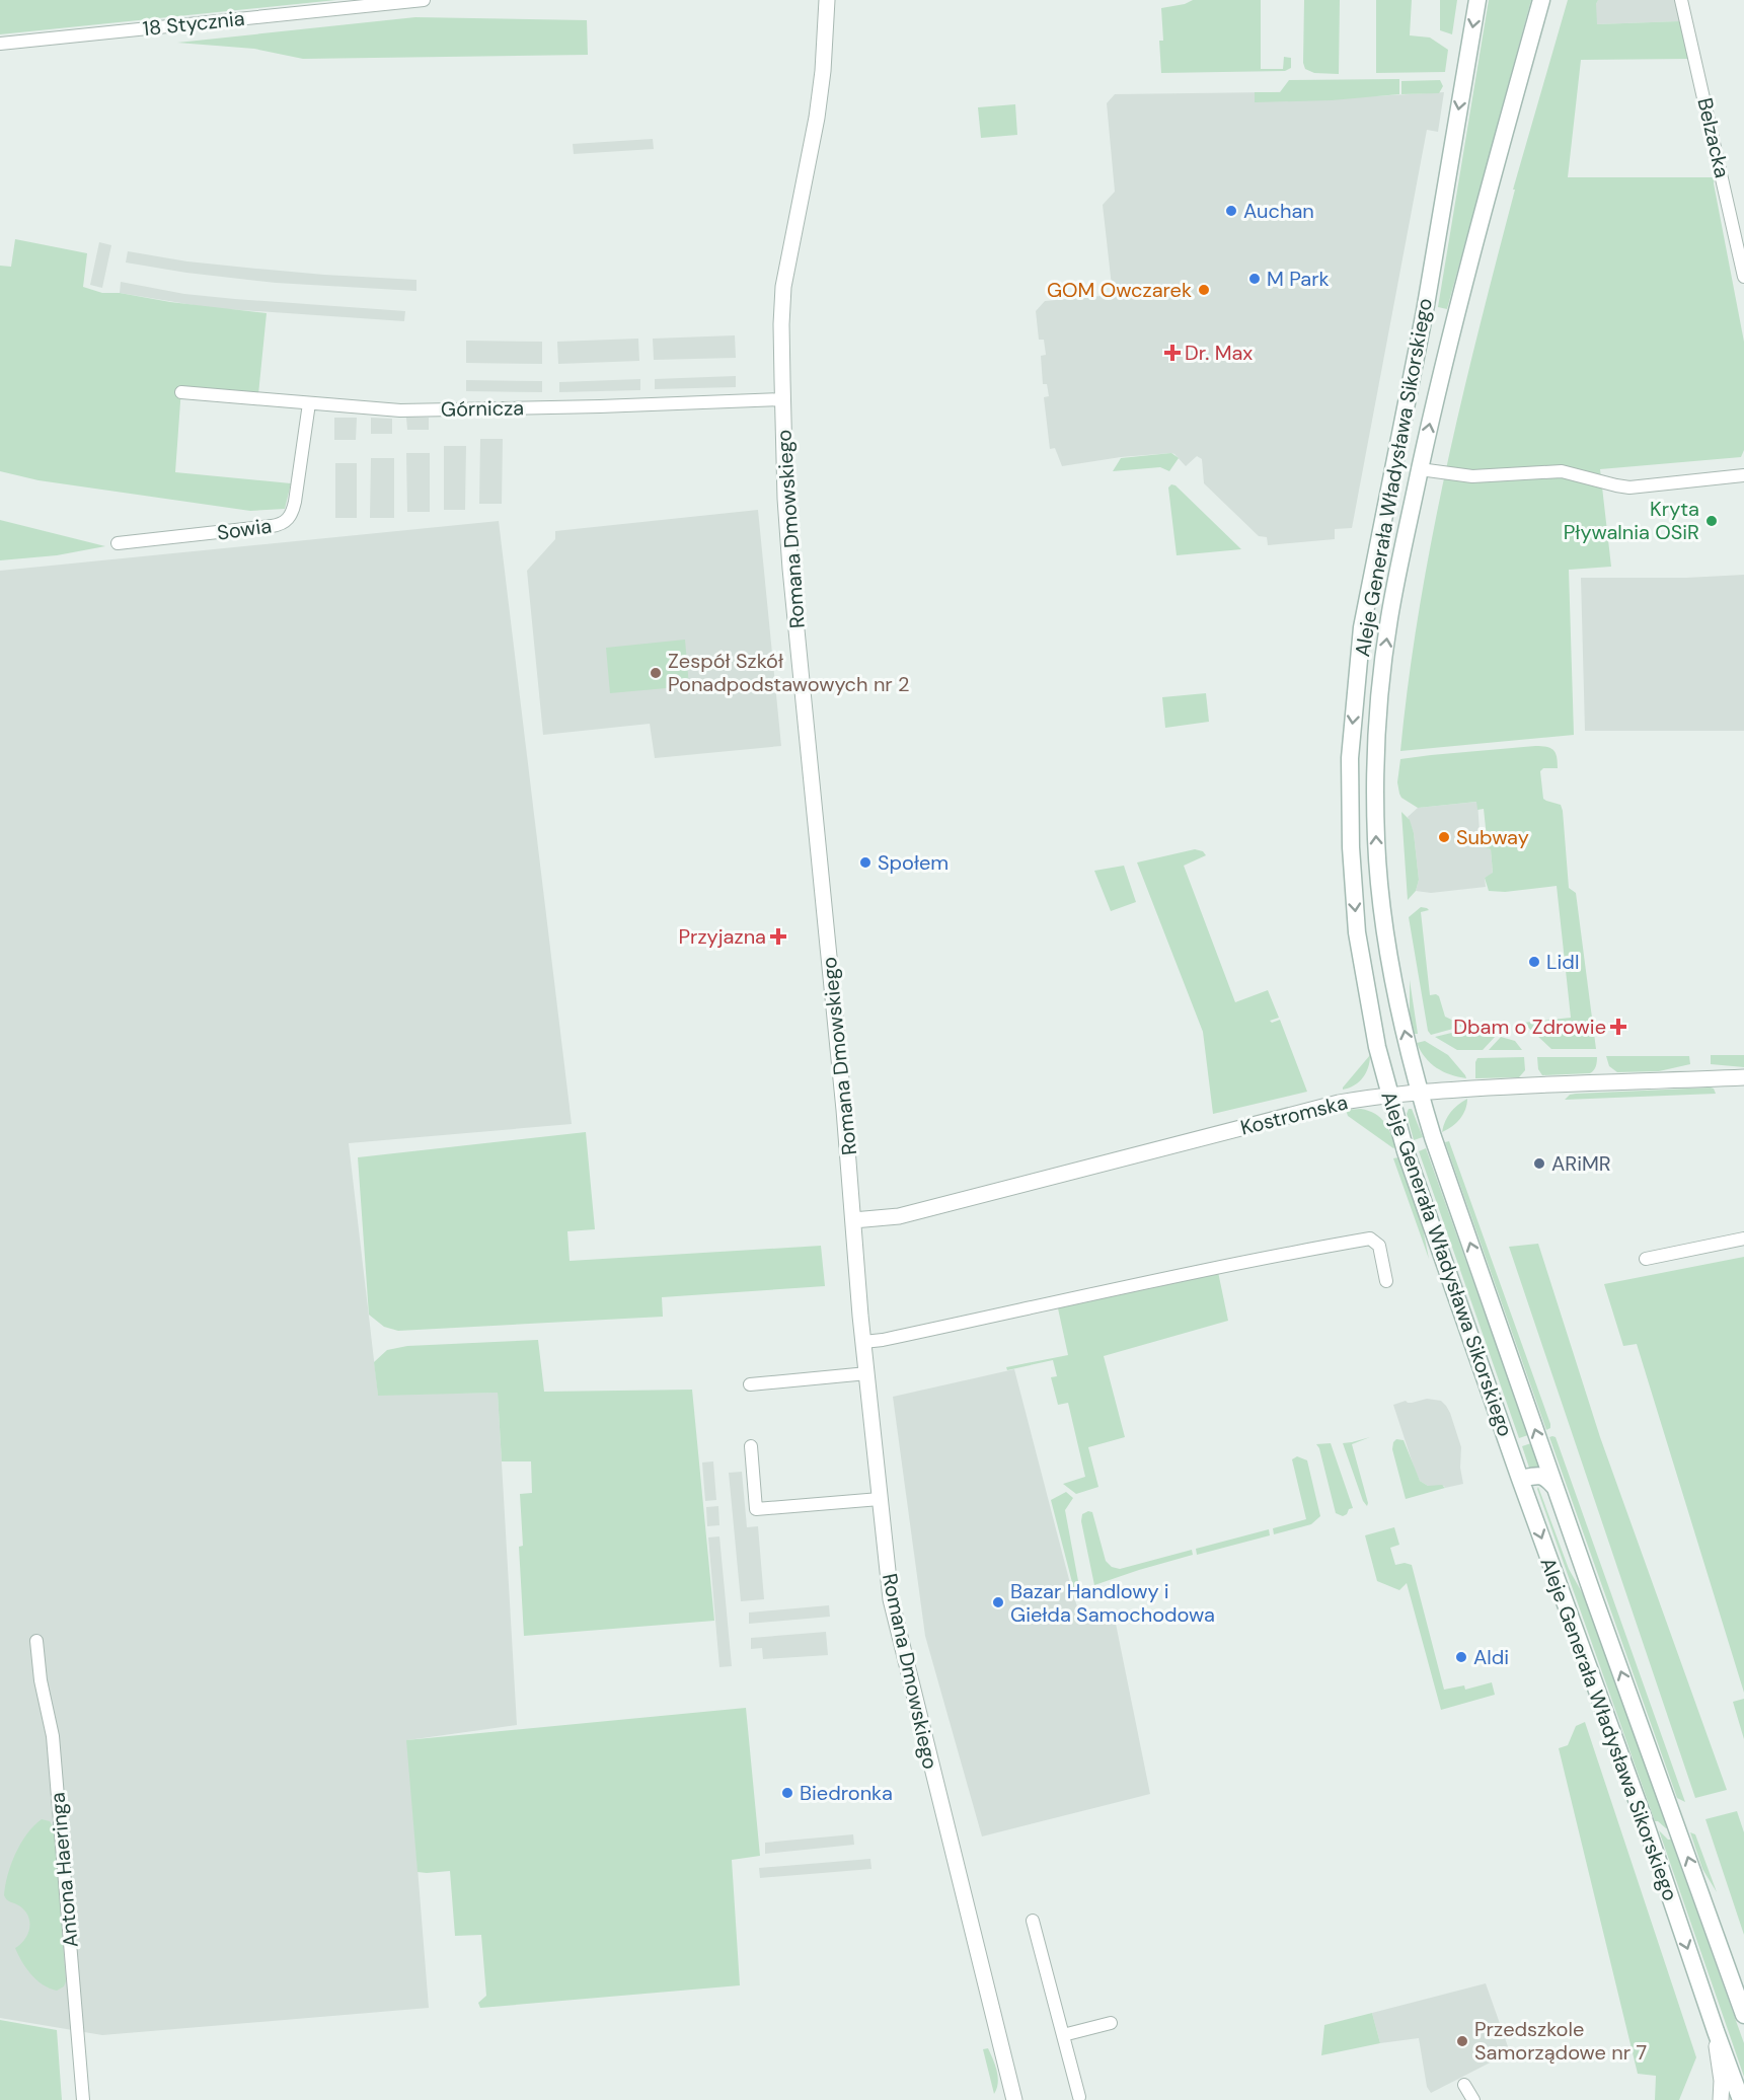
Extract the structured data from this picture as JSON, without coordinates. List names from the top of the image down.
{
  "streets": {
    "main road": ["Aleje Generała Władysława Sikorskiego"],
    "street": [
      "18 Stycznia",
      "Belzacka",
      "Górnicza",
      "Sowia",
      "Romana Dmowskiego",
      "Kostromska",
      "Antona Haeringa"
    ]
  },
  "crossings": [
    ["Górnicza", "Sowia"],
    ["Górnicza", "Romana Dmowskiego"],
    ["Aleje Generała Władysława Sikorskiego", "Kostromska"],
    ["Romana Dmowskiego", "Kostromska"]
  ],
  "places": {
    "other": [
      "Auchan",
      "M Park",
      "GOM Owczarek",
      "Kryta Pływalnia OSiR",
      "Zespół Szkół Ponadpodstawowych nr 2",
      "Subway",
      "Społem",
      "Lidl",
      "ARiMR",
      "Bazar Handlowy i Giełda Samochodowa",
      "Aldi",
      "Biedronka",
      "Przedszkole Samorządowe nr 7"
    ],
    "health": ["Dr. Max", "Przyjazna", "Dbam o Zdrowie"]
  }
}
